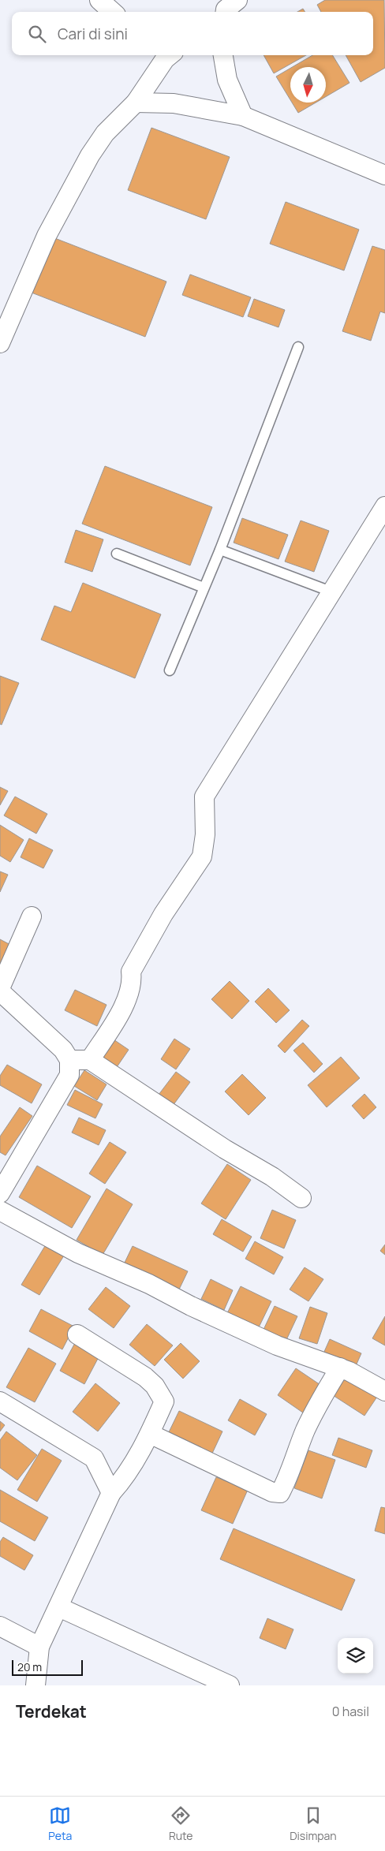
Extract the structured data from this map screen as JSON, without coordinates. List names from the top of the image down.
{
  "scale_bar": "20 m",
  "north": "bottom",
  "page": {
    "search": "Cari di sini",
    "scale": "20 m",
    "heading": ["Terdekat", "0 hasil"],
    "nav": ["Peta", "Rute", "Disimpan"]
  }
}
